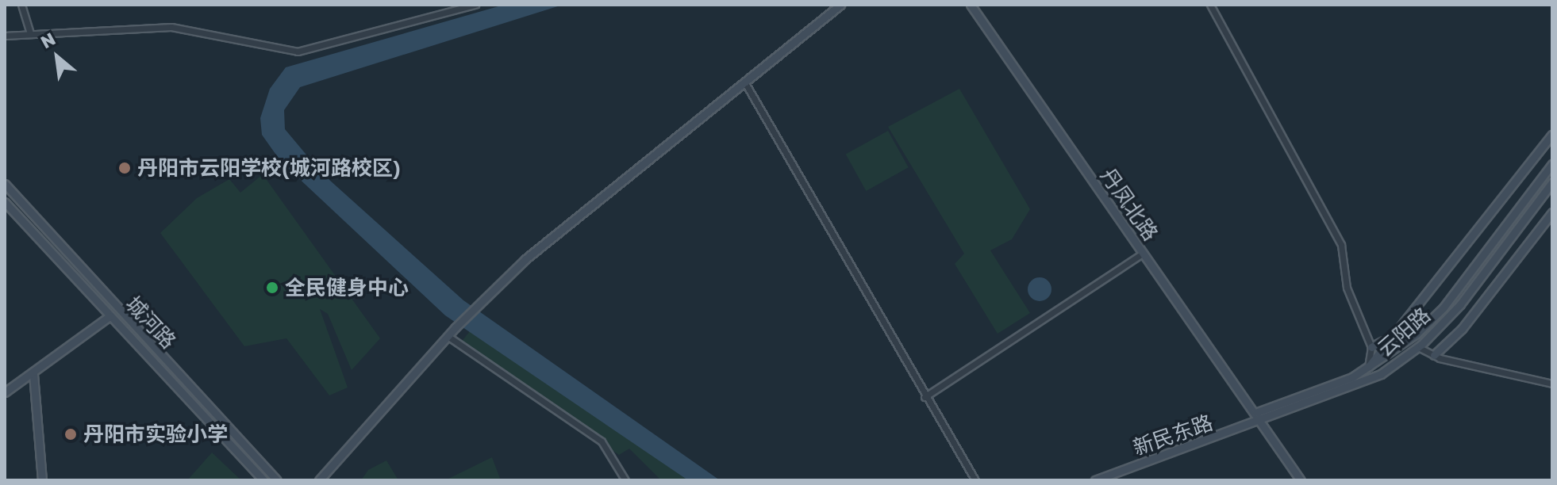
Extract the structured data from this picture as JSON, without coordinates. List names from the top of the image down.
{
  "streets": {
    "street": [
      "丹凤北路",
      "城河路",
      "云阳路",
      "新民东路"
    ]
  },
  "crossings": [
    ["丹凤北路", "云阳路"],
    ["丹凤北路", "新民东路"],
    ["云阳路", "新民东路"]
  ],
  "places": ["丹阳市云阳学校(城河路校区)", "全民健身中心", "丹阳市实验小学"],
  "north": "top left"
}
